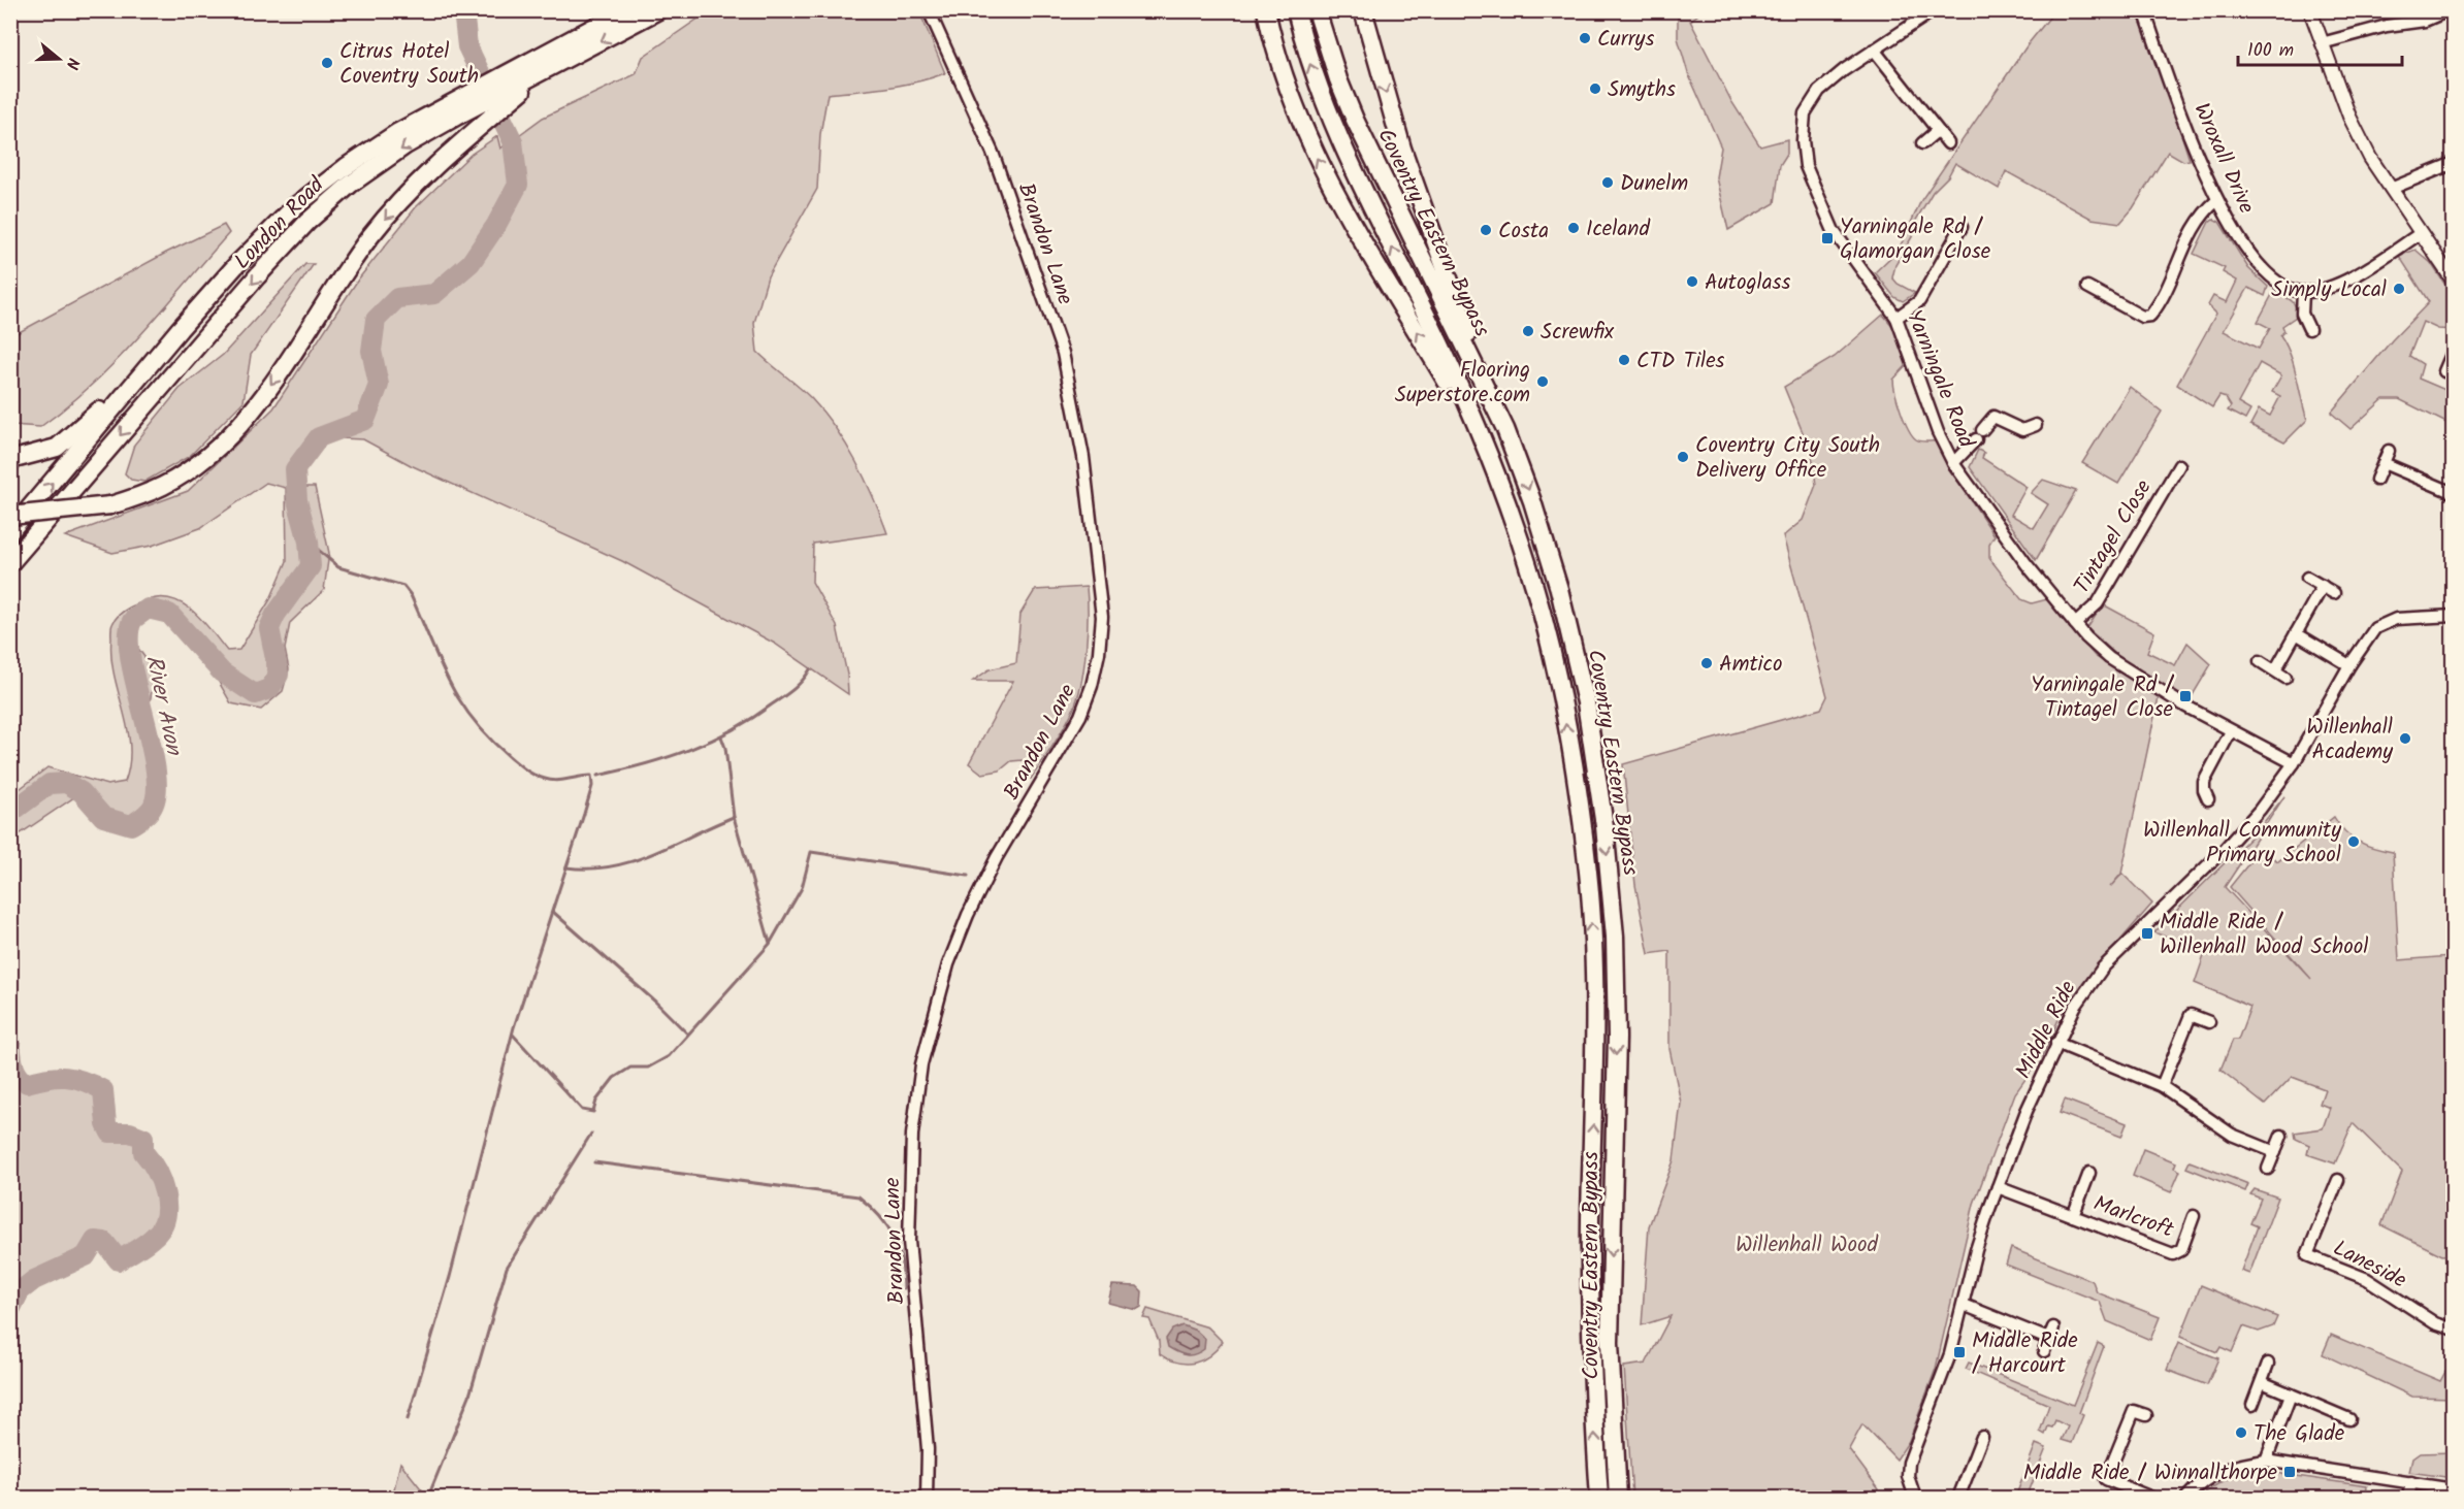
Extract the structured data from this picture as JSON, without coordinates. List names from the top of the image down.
{
  "streets": {
    "highway": ["London Road", "Coventry Eastern Bypass"],
    "street": [
      "Wroxall Drive",
      "Brandon Lane",
      "Yarningale Road",
      "Tintagel Close",
      "Middle Ride",
      "Marlcroft",
      "Laneside"
    ]
  },
  "crossings": [
    ["Yarningale Road", "Tintagel Close"],
    ["Yarningale Road", "Middle Ride"],
    ["Middle Ride", "Marlcroft"]
  ],
  "water": ["River Avon"],
  "parks": ["Willenhall Wood"],
  "places": {
    "other": [
      "Currys",
      "Citrus Hotel Coventry South",
      "Smyths",
      "Dunelm",
      "Iceland",
      "Costa",
      "Autoglass",
      "Simply Local",
      "Screwfix",
      "CTD Tiles",
      "Flooring Superstore.com",
      "Coventry City South Delivery Office",
      "Amtico",
      "Willenhall Academy",
      "Willenhall Community Primary School",
      "The Glade"
    ],
    "transit": [
      "Yarningale Rd / Glamorgan Close",
      "Yarningale Rd / Tintagel Close",
      "Middle Ride / Willenhall Wood School",
      "Middle Ride / Harcourt",
      "Middle Ride / Winnallthorpe"
    ]
  },
  "scale_bar": "100 m",
  "north": "right"
}
